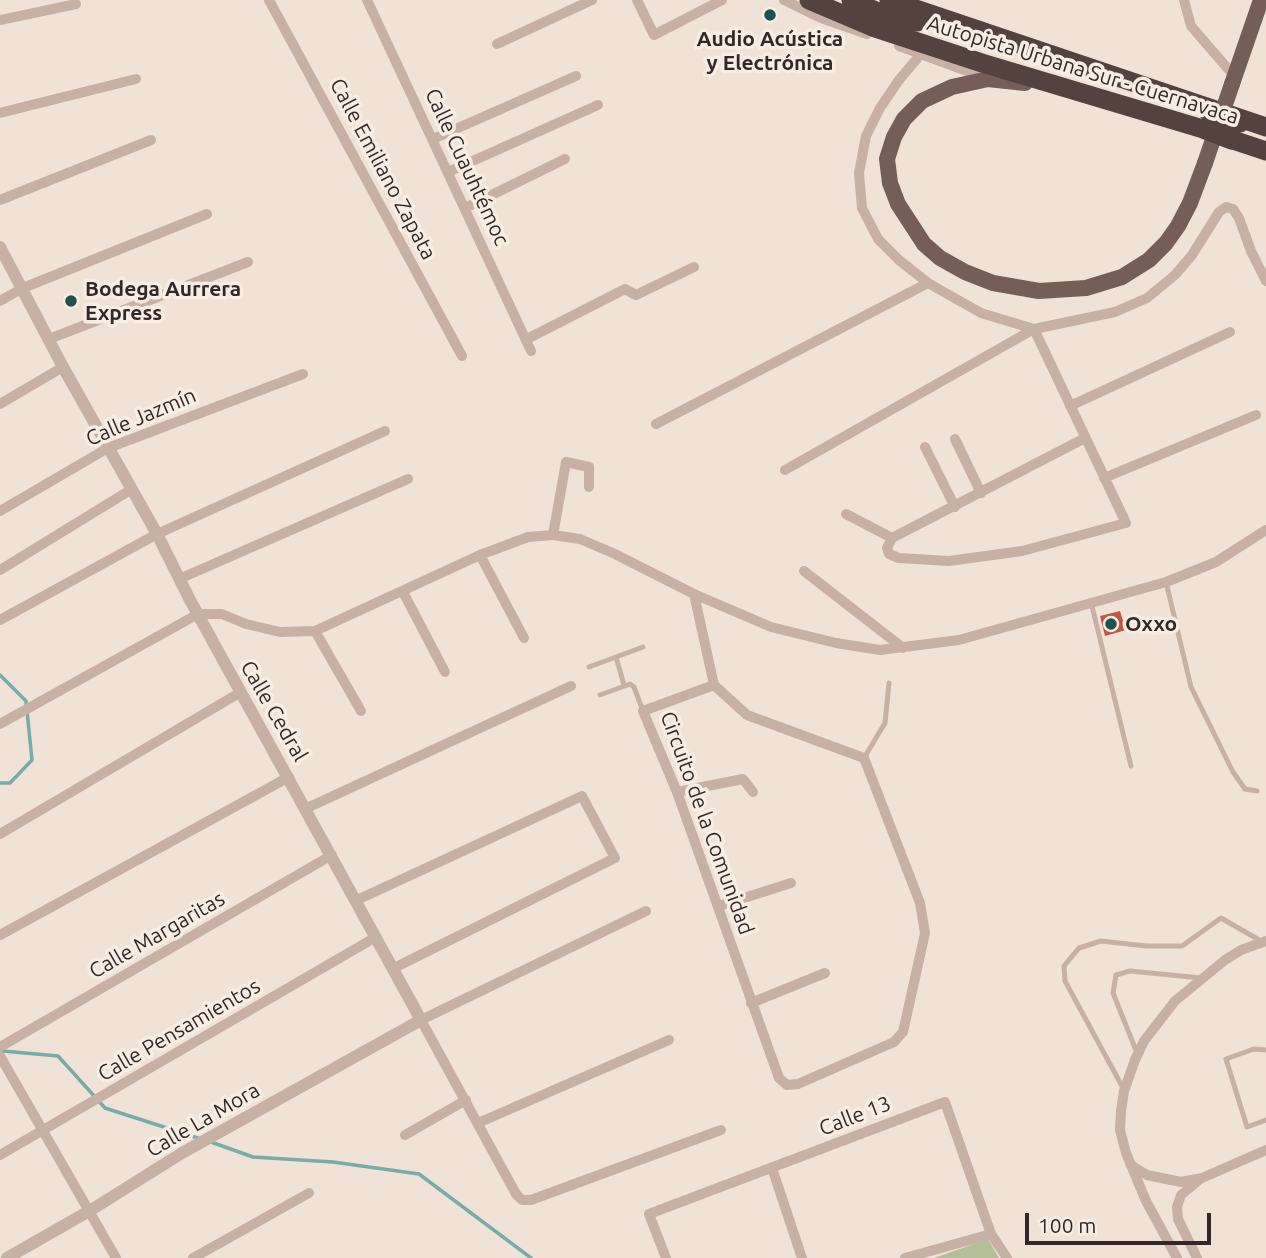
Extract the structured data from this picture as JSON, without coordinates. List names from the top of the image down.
{
  "streets": {
    "highway": ["Autopista Urbana Sur - Cuernavaca"],
    "street": [
      "Calle Cuauhtémoc",
      "Calle Emiliano Zapata",
      "Calle Jazmín",
      "Calle Cedral",
      "Circuito de la Comunidad",
      "Calle Margaritas",
      "Calle Pensamientos",
      "Calle 13",
      "Calle La Mora"
    ]
  },
  "crossings": [
    ["Calle Jazmín", "Calle Cedral"],
    ["Calle Cedral", "Calle Margaritas"],
    ["Calle Cedral", "Calle Pensamientos"],
    ["Calle Cedral", "Calle La Mora"]
  ],
  "places": ["Audio Acústica y Electrónica", "Bodega Aurrera Express", "Oxxo"],
  "scale_bar": "100 m"
}
